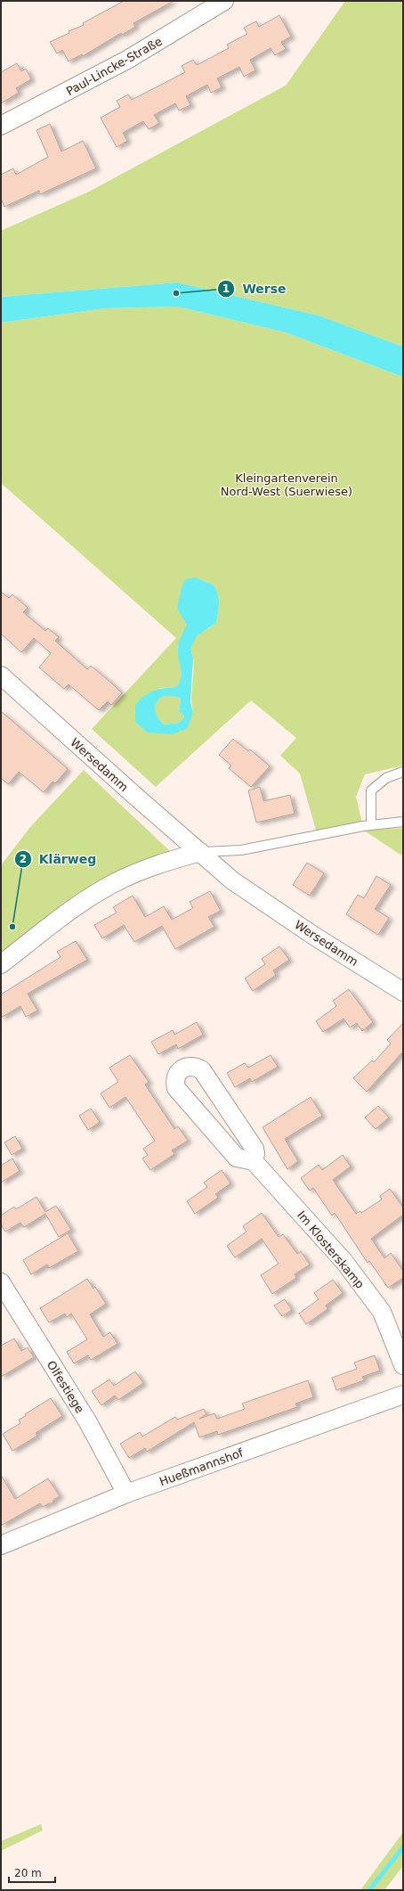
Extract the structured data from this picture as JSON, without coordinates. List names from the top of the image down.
{
  "streets": {
    "street": [
      "Paul-Lincke-Straße",
      "Wersedamm",
      "Im Klosterskamp",
      "Olfestiege",
      "Hueßmannshof"
    ]
  },
  "crossings": [
    ["Olfestiege", "Hueßmannshof"]
  ],
  "parks": ["Kleingartenverein Nord-West (Suerwiese)"],
  "places": ["Werse", "Klärweg"],
  "scale_bar": "20 m"
}
